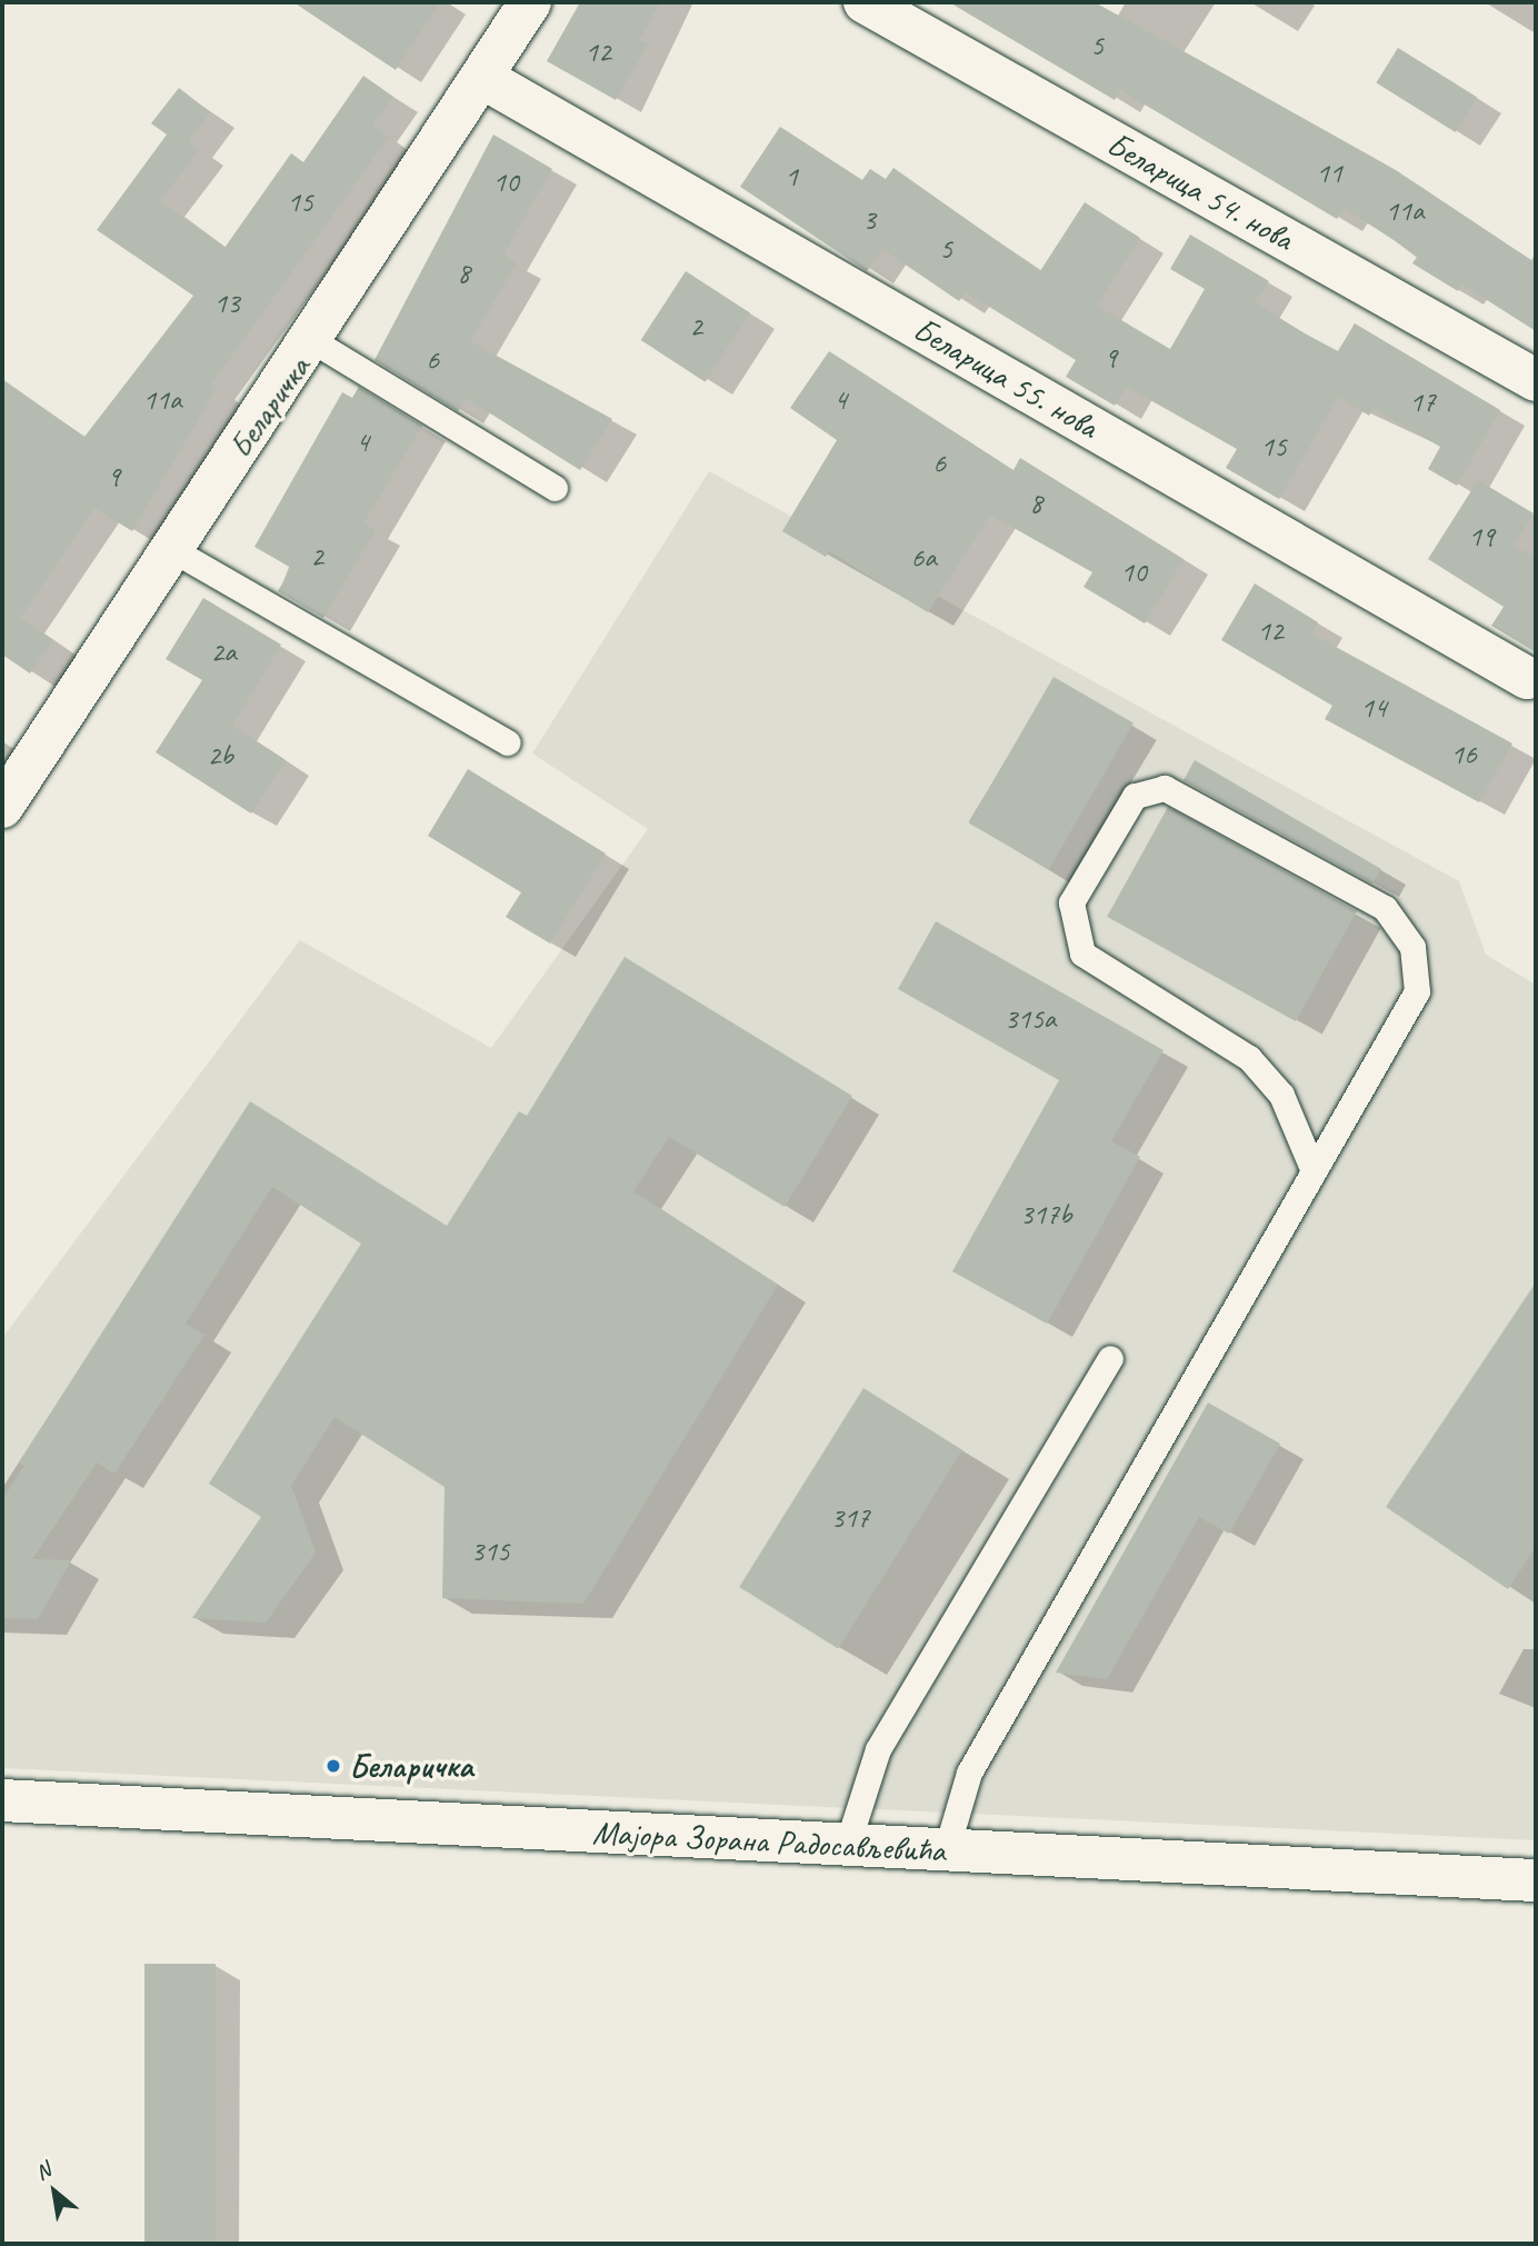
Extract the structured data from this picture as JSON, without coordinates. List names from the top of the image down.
{
  "streets": {
    "street": [
      "Беларица 54. нова",
      "Беларица 55. нова",
      "Беларичка",
      "Мајора Зорана Радосављевића"
    ]
  },
  "crossings": [
    ["Беларица 55. нова", "Беларичка"]
  ],
  "places": ["Беларичка"],
  "house_numbers": [
    "5",
    "12",
    "11",
    "1",
    "10",
    "15",
    "11a",
    "3",
    "5",
    "8",
    "13",
    "2",
    "9",
    "6",
    "11a",
    "4",
    "17",
    "4",
    "15",
    "6",
    "9",
    "8",
    "19",
    "2",
    "6a",
    "10",
    "12",
    "2a",
    "14",
    "16",
    "2b",
    "315a",
    "317b",
    "317",
    "315"
  ],
  "north": "top left"
}
